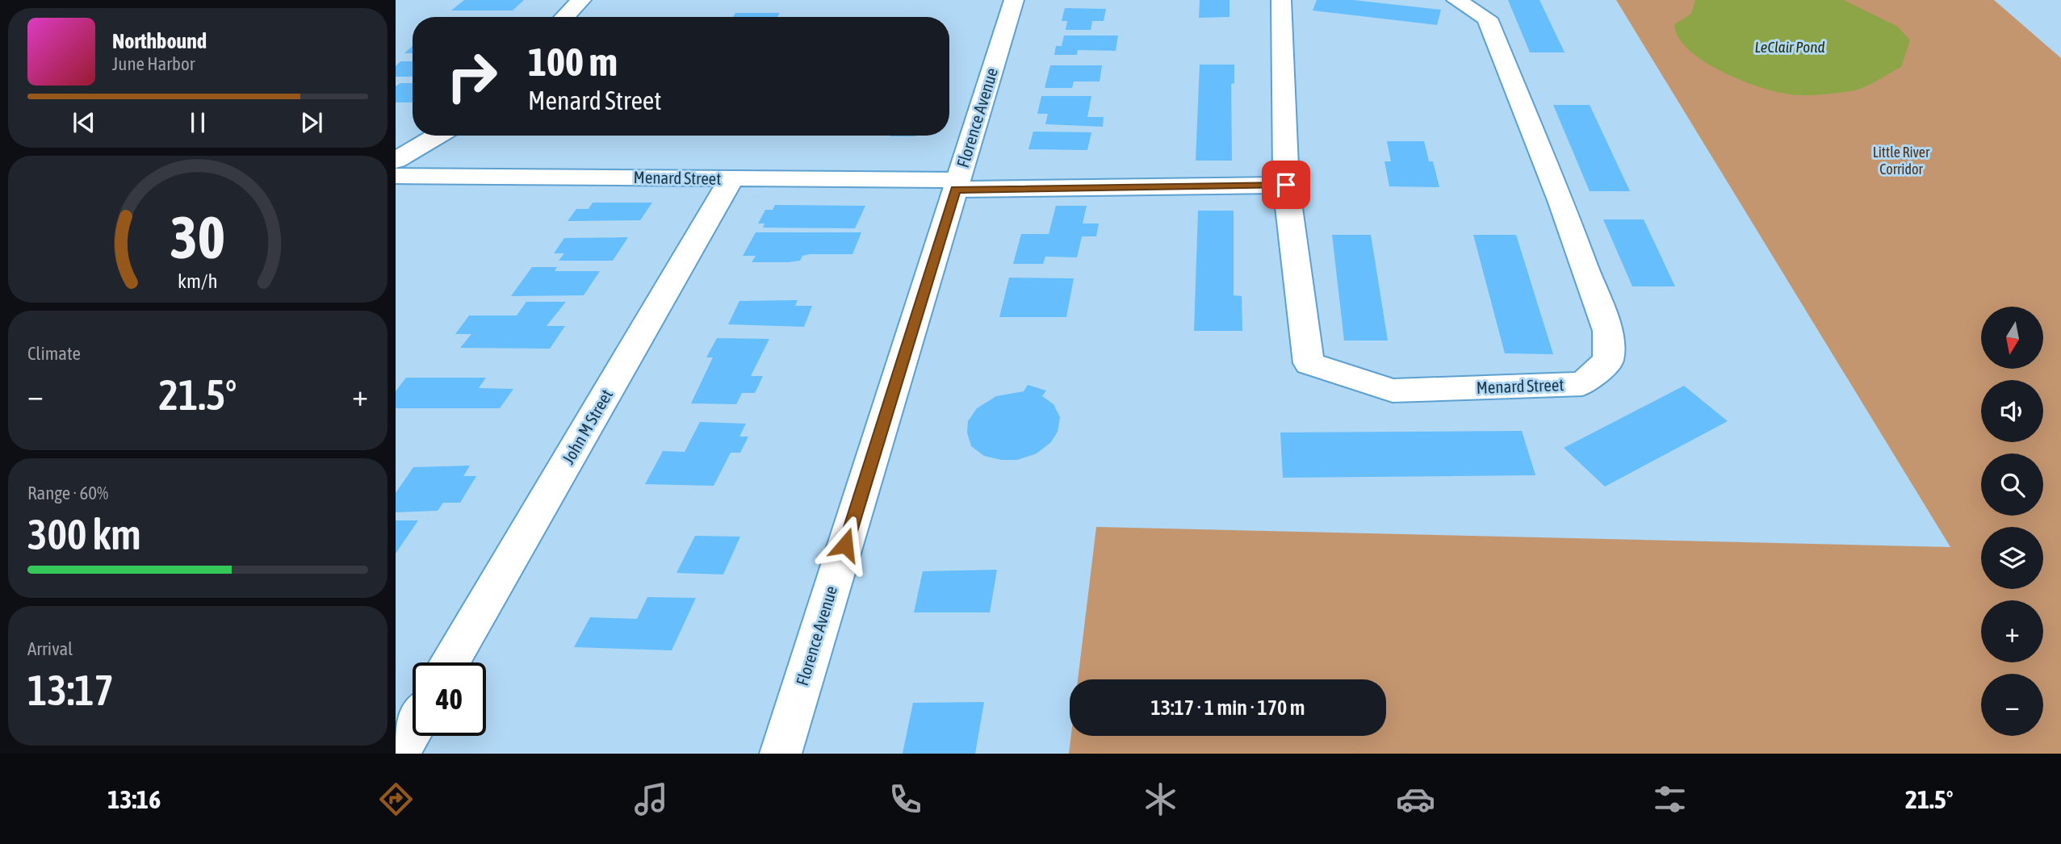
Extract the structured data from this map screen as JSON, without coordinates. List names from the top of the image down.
{
  "streets": {
    "street": ["Florence Avenue", "Menard Street", "John M Street"]
  },
  "crossings": [
    ["Florence Avenue", "Menard Street"],
    ["Menard Street", "John M Street"]
  ],
  "water": ["LeClair Pond"],
  "parks": ["Little River Corridor"],
  "north": "bottom",
  "page": {
    "turn": ["100 m", "Menard Street"],
    "song": ["Northbound", "June Harbor"],
    "map_buttons": ["+", "−"],
    "tile": [
      "Climate",
      ["Range · 60%", "300 km"],
      ["Arrival", "13:17"]
    ],
    "heat": ["−", "21.5°", "+"],
    "limit": "40",
    "trip": "13:17 · 1 min · 170 m",
    "tabs": ["13:16", "21.5°"],
    "gauge": ["30", "km/h"]
  }
}
